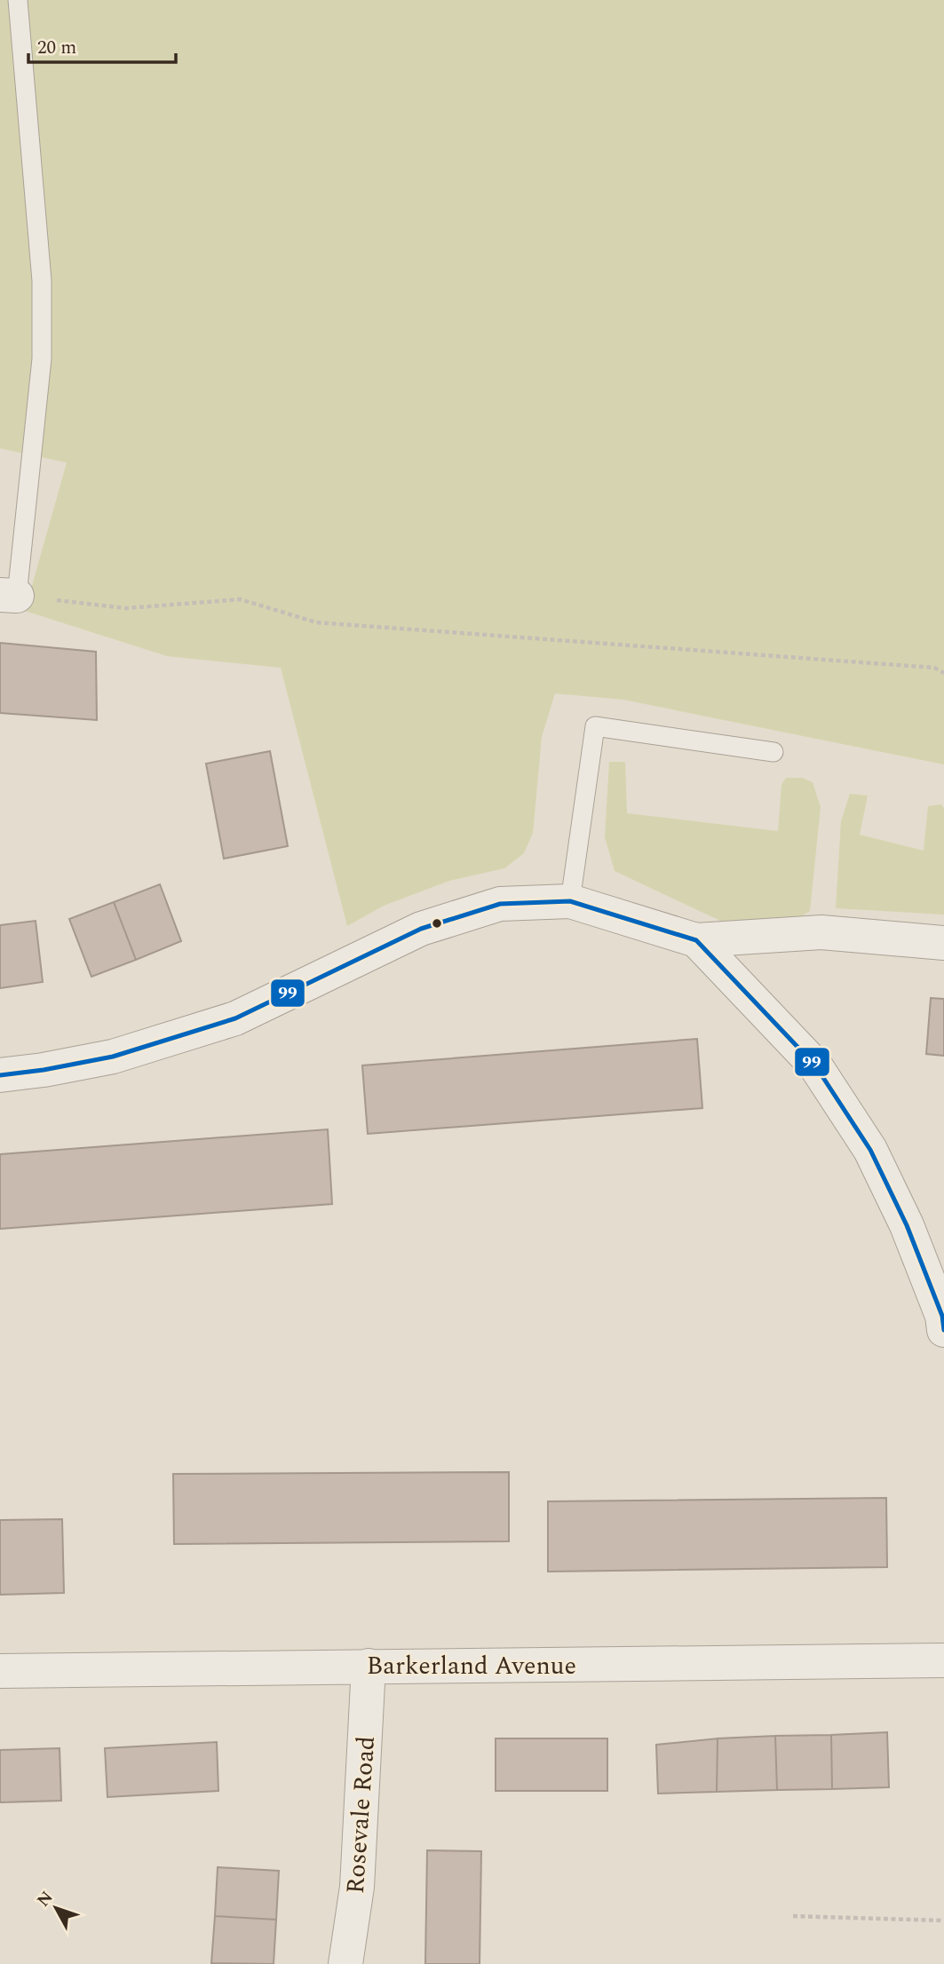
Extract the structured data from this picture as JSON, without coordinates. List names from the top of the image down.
{
  "streets": {
    "street": ["Barkerland Avenue", "Rosevale Road"]
  },
  "crossings": [
    ["Barkerland Avenue", "Rosevale Road"]
  ],
  "lines": ["transit line 99"],
  "scale_bar": "20 m",
  "north": "top left"
}
